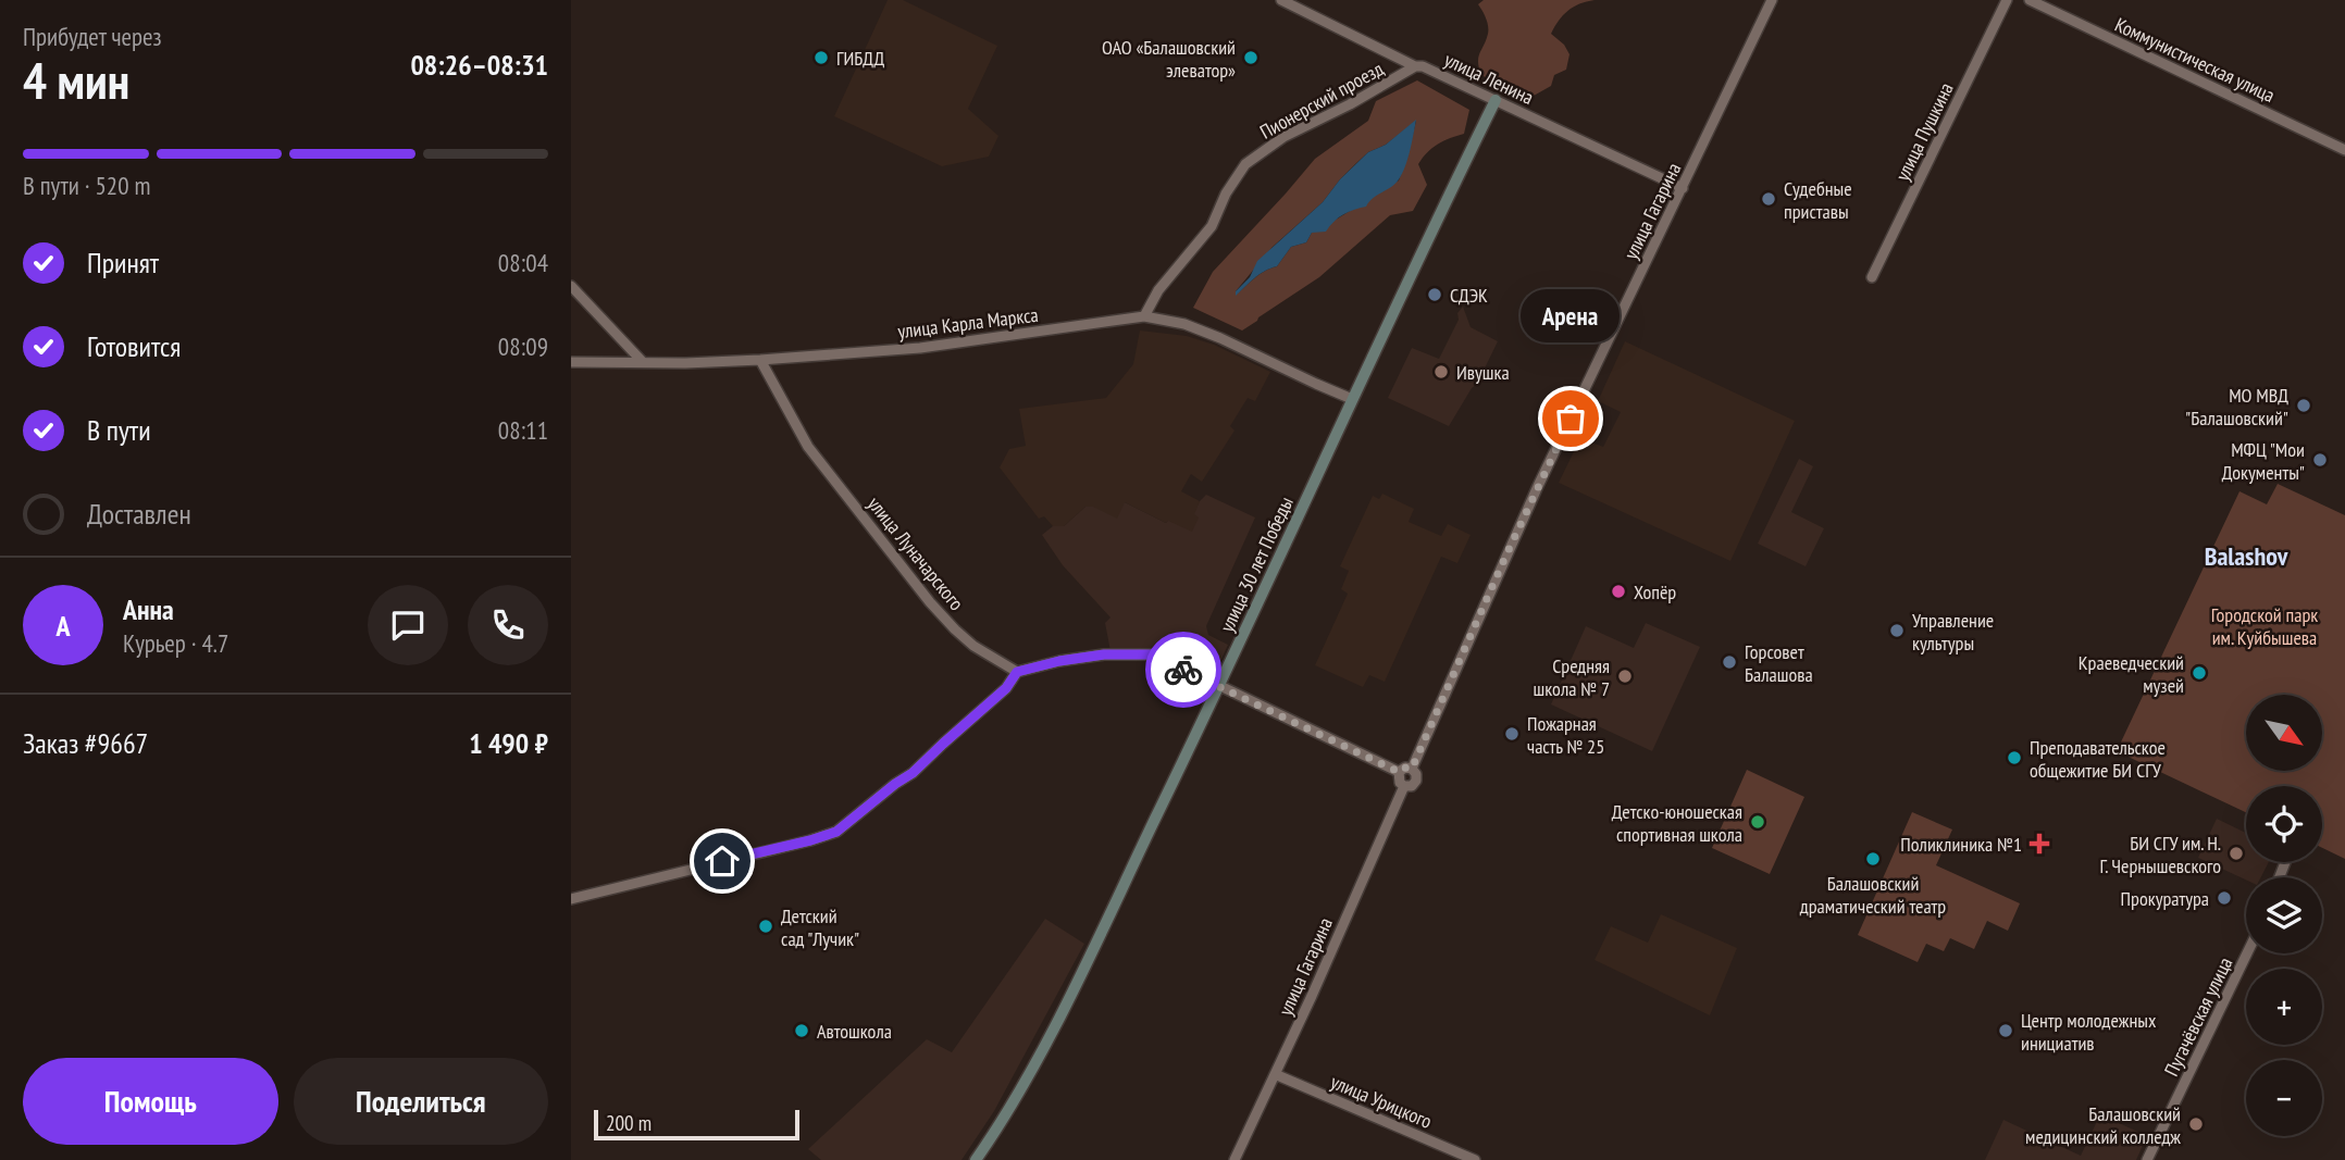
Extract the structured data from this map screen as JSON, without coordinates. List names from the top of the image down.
{
  "streets": {
    "main road": ["улица 30 лет Победы"],
    "street": [
      "Коммунистическая улица",
      "улица Ленина",
      "Пионерский проезд",
      "улица Пушкина",
      "улица Гагарина",
      "улица Карла Маркса",
      "улица Луначарского",
      "Пугачёвская улица",
      "улица Урицкого"
    ]
  },
  "crossings": [
    ["улица Ленина", "Пионерский проезд"],
    ["улица Ленина", "улица Гагарина"],
    ["улица Ленина", "улица 30 лет Победы"],
    ["Пионерский проезд", "улица Карла Маркса"],
    ["улица Гагарина", "улица Урицкого"],
    ["улица Карла Маркса", "улица Луначарского"],
    ["улица Карла Маркса", "улица 30 лет Победы"]
  ],
  "districts": ["Balashov"],
  "parks": ["Городской парк им. Куйбышева"],
  "places": {
    "other": [
      "ГИБДД",
      "ОАО «Балашовский элеватор»",
      "Судебные приставы",
      "СДЭК",
      "Ивушка",
      "МО МВД \"Балашовский\"",
      "Арена",
      "МФЦ \"Мои Документы\"",
      "Хопёр",
      "Управление культуры",
      "Горсовет Балашова",
      "Краеведческий музей",
      "Средняя школа № 7",
      "Пожарная часть № 25",
      "Преподавательское общежитие БИ СГУ",
      "Детско-юношеская спортивная школа",
      "БИ СГУ им. Н. Г. Чернышевского",
      "Балашовский драматический театр",
      "Прокуратура",
      "Детский сад \"Лучик\"",
      "Автошкола",
      "Центр молодежных инициатив",
      "Балашовский медицинский колледж"
    ],
    "health": ["Поликлиника №1"]
  },
  "scale_bar": "200 m",
  "north": "bottom right",
  "page": {
    "heading": ["4 мин", "Прибудет через", "08:26–08:31"],
    "panel": [
      "Анна",
      "Курьер · 4.7",
      "Заказ #9667",
      "1 490 ₽"
    ],
    "bar": "В пути · 520 m",
    "list": [
      ["Принят", "08:04"],
      ["Готовится", "08:09"],
      ["В пути", "08:11"],
      "Доставлен"
    ],
    "bubble": "Арена",
    "round": "А",
    "map_buttons": ["+", "−"],
    "buttons": ["Помощь", "Поделиться"],
    "scale": "200 m"
  }
}
